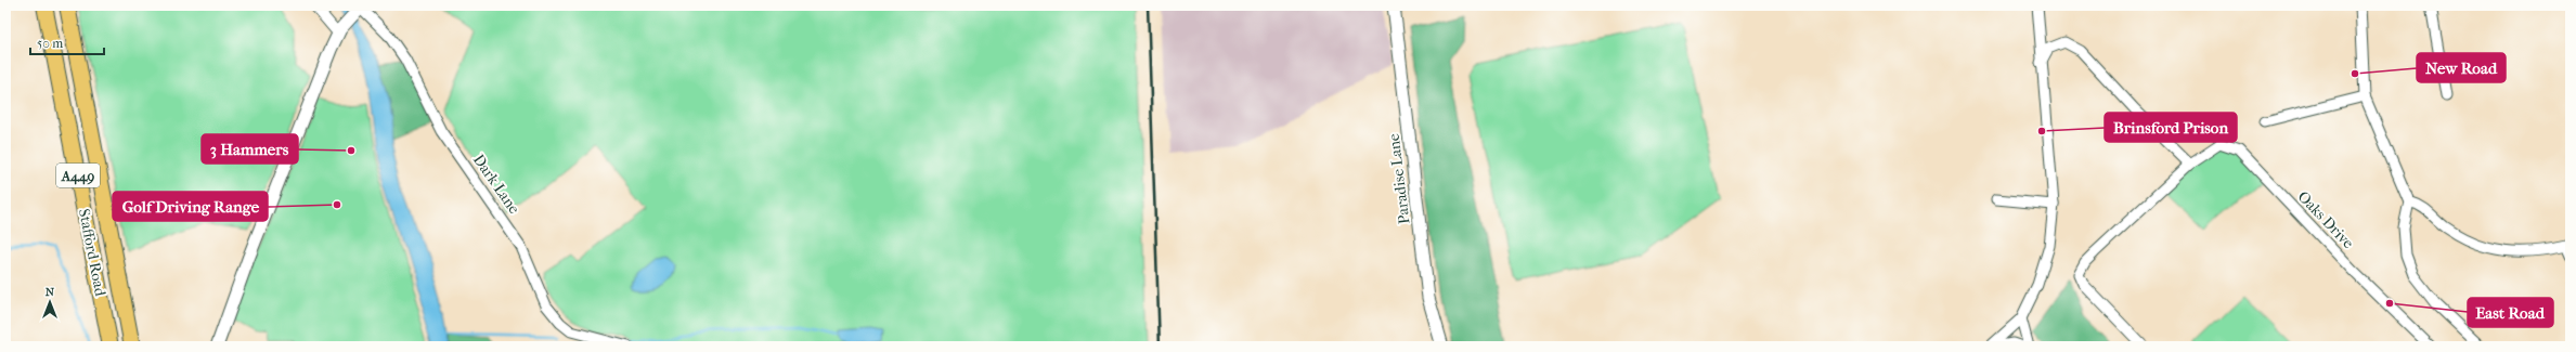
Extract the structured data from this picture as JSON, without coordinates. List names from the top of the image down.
{
  "streets": {
    "highway": ["A449", "Stafford Road"],
    "street": ["Paradise Lane", "Dark Lane", "Oaks Drive"]
  },
  "places": [
    "New Road",
    "Brinsford Prison",
    "3 Hammers",
    "Golf Driving Range",
    "East Road"
  ],
  "scale_bar": "50 m",
  "north": "top"
}
